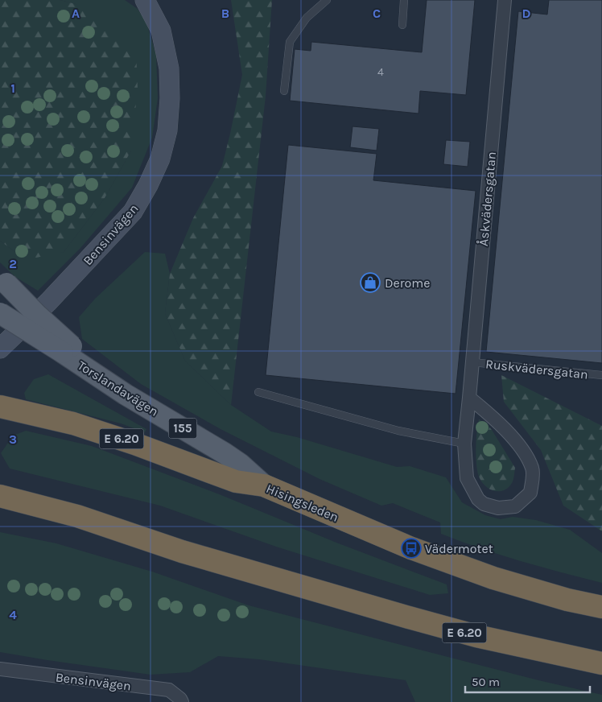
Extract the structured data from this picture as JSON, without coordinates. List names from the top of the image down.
{
  "streets": {
    "highway": ["E 6.20", "Hisingsleden"],
    "main road": ["Torslandavägen", "155"],
    "street": ["Åskvädersgatan", "Bensinvägen"],
    "lane": ["Ruskvädersgatan"]
  },
  "crossings": [
    ["Åskvädersgatan", "Ruskvädersgatan"],
    ["Torslandavägen", "Hisingsleden"]
  ],
  "places": {
    "shop": ["Derome"],
    "bus stop": ["Vädermotet"]
  },
  "house_numbers": ["4"],
  "scale_bar": "50 m",
  "grid": {
    "columns": [
      "A",
      "B",
      "C",
      "D"
    ],
    "rows": [
      "1",
      "2",
      "3",
      "4"
    ]
  }
}
